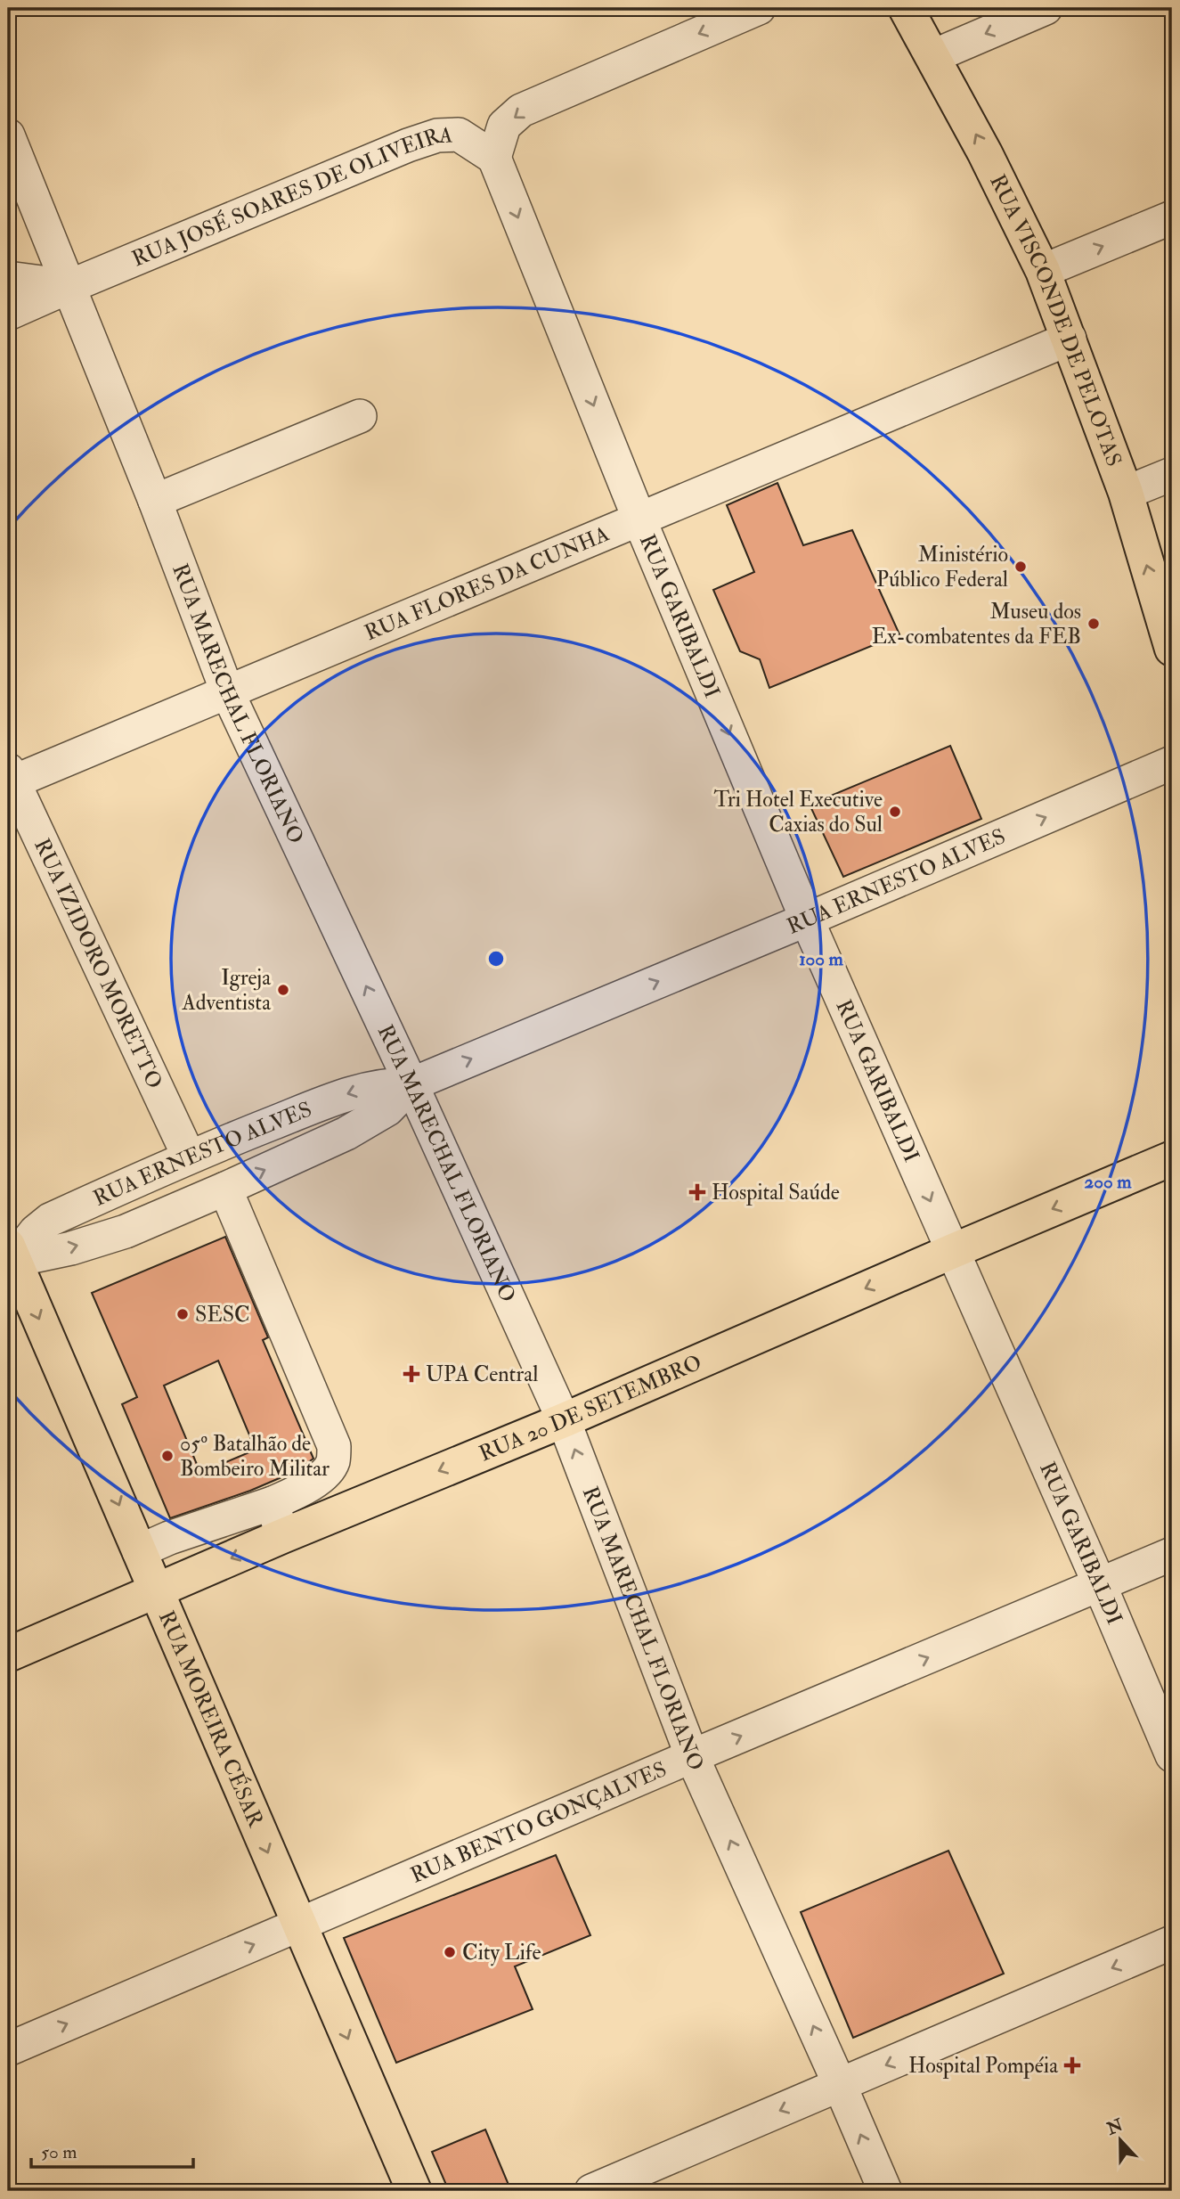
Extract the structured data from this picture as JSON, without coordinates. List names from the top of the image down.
{
  "streets": {
    "main road": ["RUA VISCONDE DE PELOTAS", "RUA 20 DE SETEMBRO", "RUA MOREIRA CÉSAR"],
    "street": [
      "RUA JOSÉ SOARES DE OLIVEIRA",
      "RUA FLORES DA CUNHA",
      "RUA GARIBALDI",
      "RUA MARECHAL FLORIANO",
      "RUA ERNESTO ALVES",
      "RUA IZIDORO MORETTO",
      "RUA BENTO GONÇALVES"
    ]
  },
  "crossings": [
    ["RUA JOSÉ SOARES DE OLIVEIRA", "RUA GARIBALDI"],
    ["RUA JOSÉ SOARES DE OLIVEIRA", "RUA MARECHAL FLORIANO"],
    ["RUA VISCONDE DE PELOTAS", "RUA FLORES DA CUNHA"],
    ["RUA FLORES DA CUNHA", "RUA GARIBALDI"],
    ["RUA FLORES DA CUNHA", "RUA MARECHAL FLORIANO"],
    ["RUA FLORES DA CUNHA", "RUA IZIDORO MORETTO"],
    ["RUA GARIBALDI", "RUA ERNESTO ALVES"],
    ["RUA GARIBALDI", "RUA 20 DE SETEMBRO"],
    ["RUA GARIBALDI", "RUA BENTO GONÇALVES"],
    ["RUA MARECHAL FLORIANO", "RUA ERNESTO ALVES"],
    ["RUA MARECHAL FLORIANO", "RUA 20 DE SETEMBRO"],
    ["RUA MARECHAL FLORIANO", "RUA BENTO GONÇALVES"],
    ["RUA ERNESTO ALVES", "RUA IZIDORO MORETTO"],
    ["RUA ERNESTO ALVES", "RUA MOREIRA CÉSAR"],
    ["RUA 20 DE SETEMBRO", "RUA MOREIRA CÉSAR"],
    ["RUA MOREIRA CÉSAR", "RUA BENTO GONÇALVES"]
  ],
  "one_way": [
    "RUA VISCONDE DE PELOTAS",
    "RUA GARIBALDI",
    "RUA MARECHAL FLORIANO",
    "RUA 20 DE SETEMBRO",
    "RUA MOREIRA CÉSAR",
    "RUA BENTO GONÇALVES"
  ],
  "places": {
    "other": [
      "Ministério Público Federal",
      "Museu dos Ex-combatentes da FEB",
      "Tri Hotel Executive Caxias do Sul",
      "Igreja Adventista",
      "SESC",
      "05º Batalhão de Bombeiro Militar",
      "City Life"
    ],
    "health": ["Hospital Saúde", "UPA Central", "Hospital Pompéia"]
  },
  "scale_bar": "50 m",
  "north": "top",
  "rings": ["100 m", "200 m"]
}
